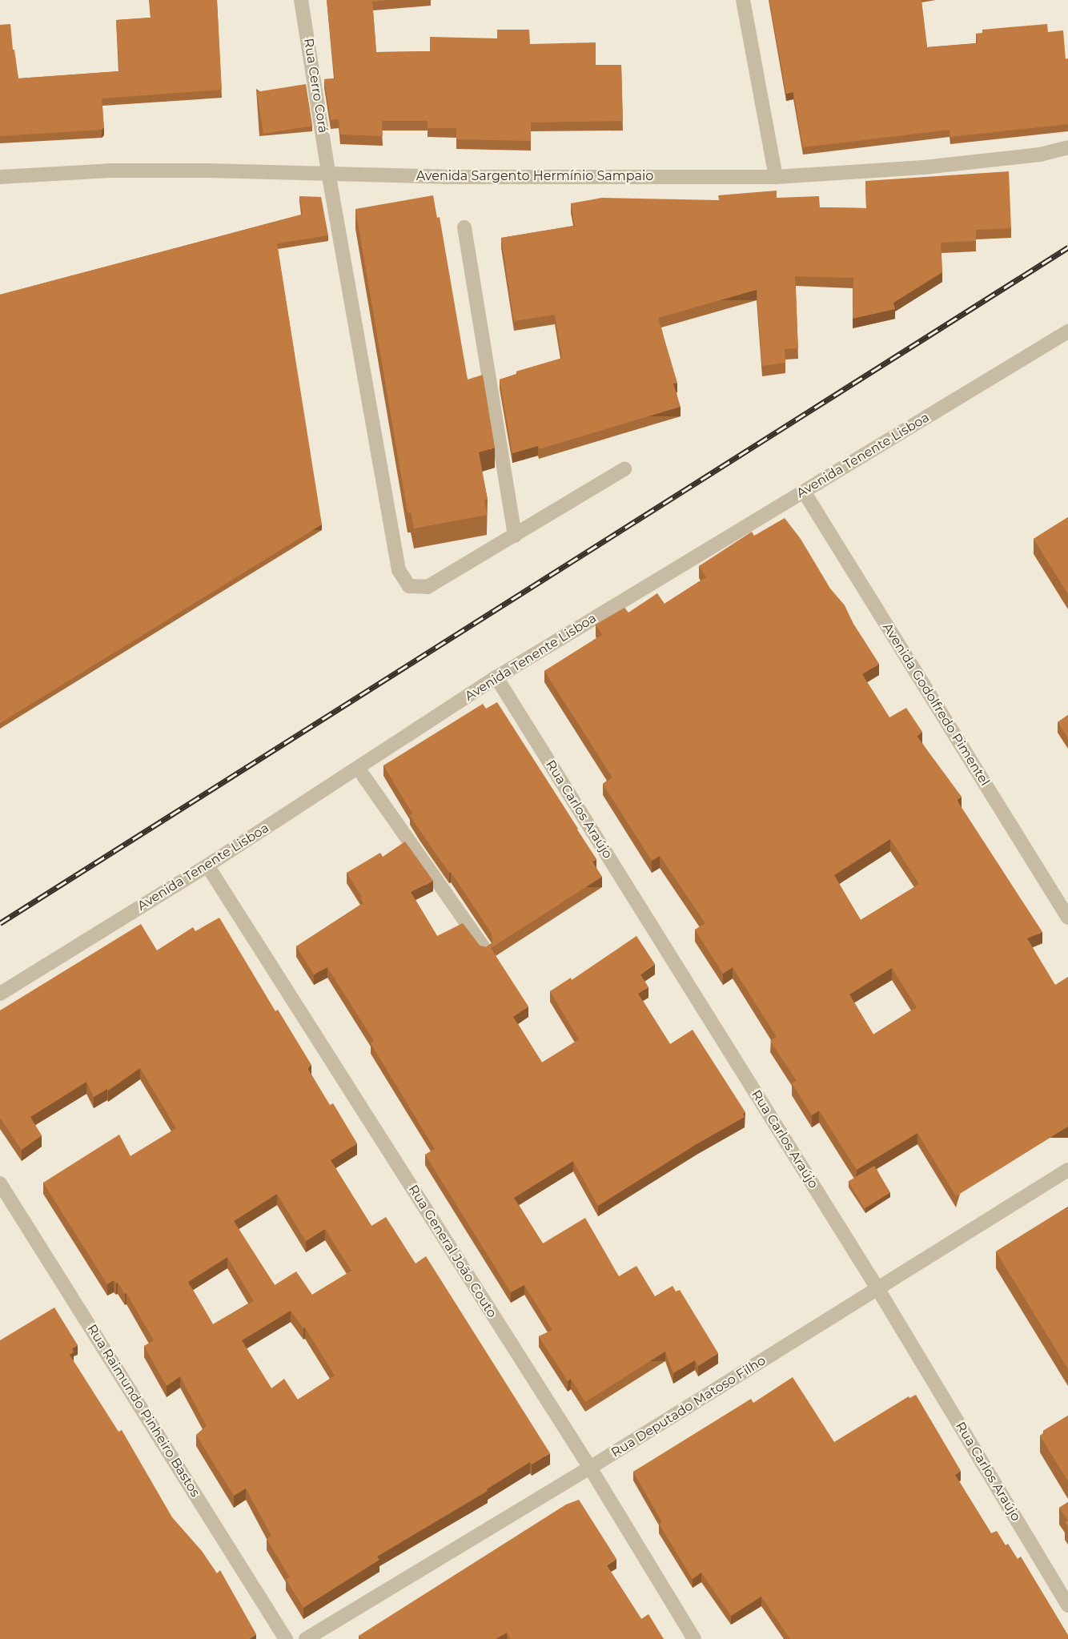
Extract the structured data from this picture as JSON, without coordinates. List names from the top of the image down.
{
  "streets": {
    "street": [
      "Rua Cerro Corá",
      "Avenida Sargento Hermínio Sampaio",
      "Avenida Tenente Lisboa",
      "Avenida Godolfredo Pimentel",
      "Rua Carlos Araújo",
      "Rua General João Couto",
      "Rua Deputado Matoso Filho",
      "Rua Raimundo Pinheiro Bastos"
    ]
  },
  "crossings": [
    ["Rua Cerro Corá", "Avenida Sargento Hermínio Sampaio"],
    ["Avenida Tenente Lisboa", "Avenida Godolfredo Pimentel"],
    ["Avenida Tenente Lisboa", "Rua Carlos Araújo"],
    ["Avenida Tenente Lisboa", "Rua General João Couto"],
    ["Rua Carlos Araújo", "Rua Deputado Matoso Filho"],
    ["Rua General João Couto", "Rua Deputado Matoso Filho"]
  ]
}
